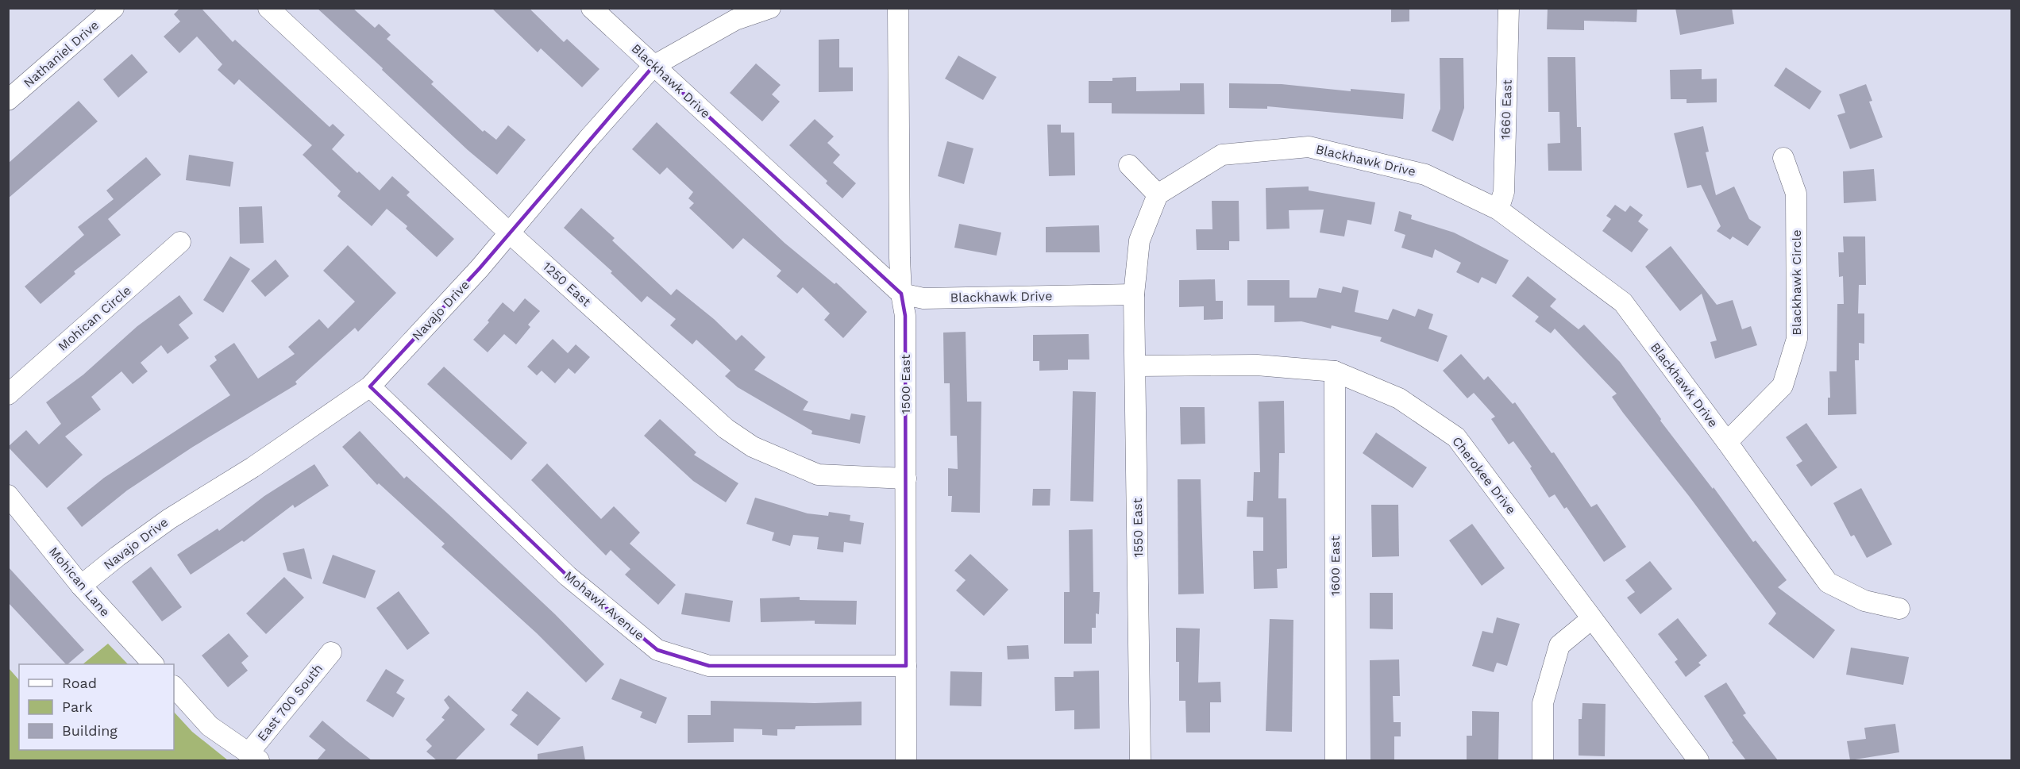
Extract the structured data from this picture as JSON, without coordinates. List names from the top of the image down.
{
  "streets": {
    "street": [
      "Nathaniel Drive",
      "Blackhawk Drive",
      "1660 East",
      "Blackhawk Circle",
      "1250 East",
      "Navajo Drive",
      "Mohican Circle",
      "1500 East",
      "Cherokee Drive",
      "1550 East",
      "1600 East",
      "Mohican Lane",
      "Mohawk Avenue",
      "East 700 South"
    ]
  },
  "crossings": [
    ["Blackhawk Drive", "1660 East"],
    ["Blackhawk Drive", "Blackhawk Circle"],
    ["Blackhawk Drive", "Navajo Drive"],
    ["Blackhawk Drive", "1500 East"],
    ["Blackhawk Drive", "1550 East"],
    ["1250 East", "Navajo Drive"],
    ["1250 East", "1500 East"],
    ["Navajo Drive", "Mohican Lane"],
    ["Navajo Drive", "Mohawk Avenue"],
    ["1500 East", "Mohawk Avenue"],
    ["Cherokee Drive", "1550 East"],
    ["Cherokee Drive", "1600 East"]
  ],
  "legend": ["Road", "Park", "Building"]
}
